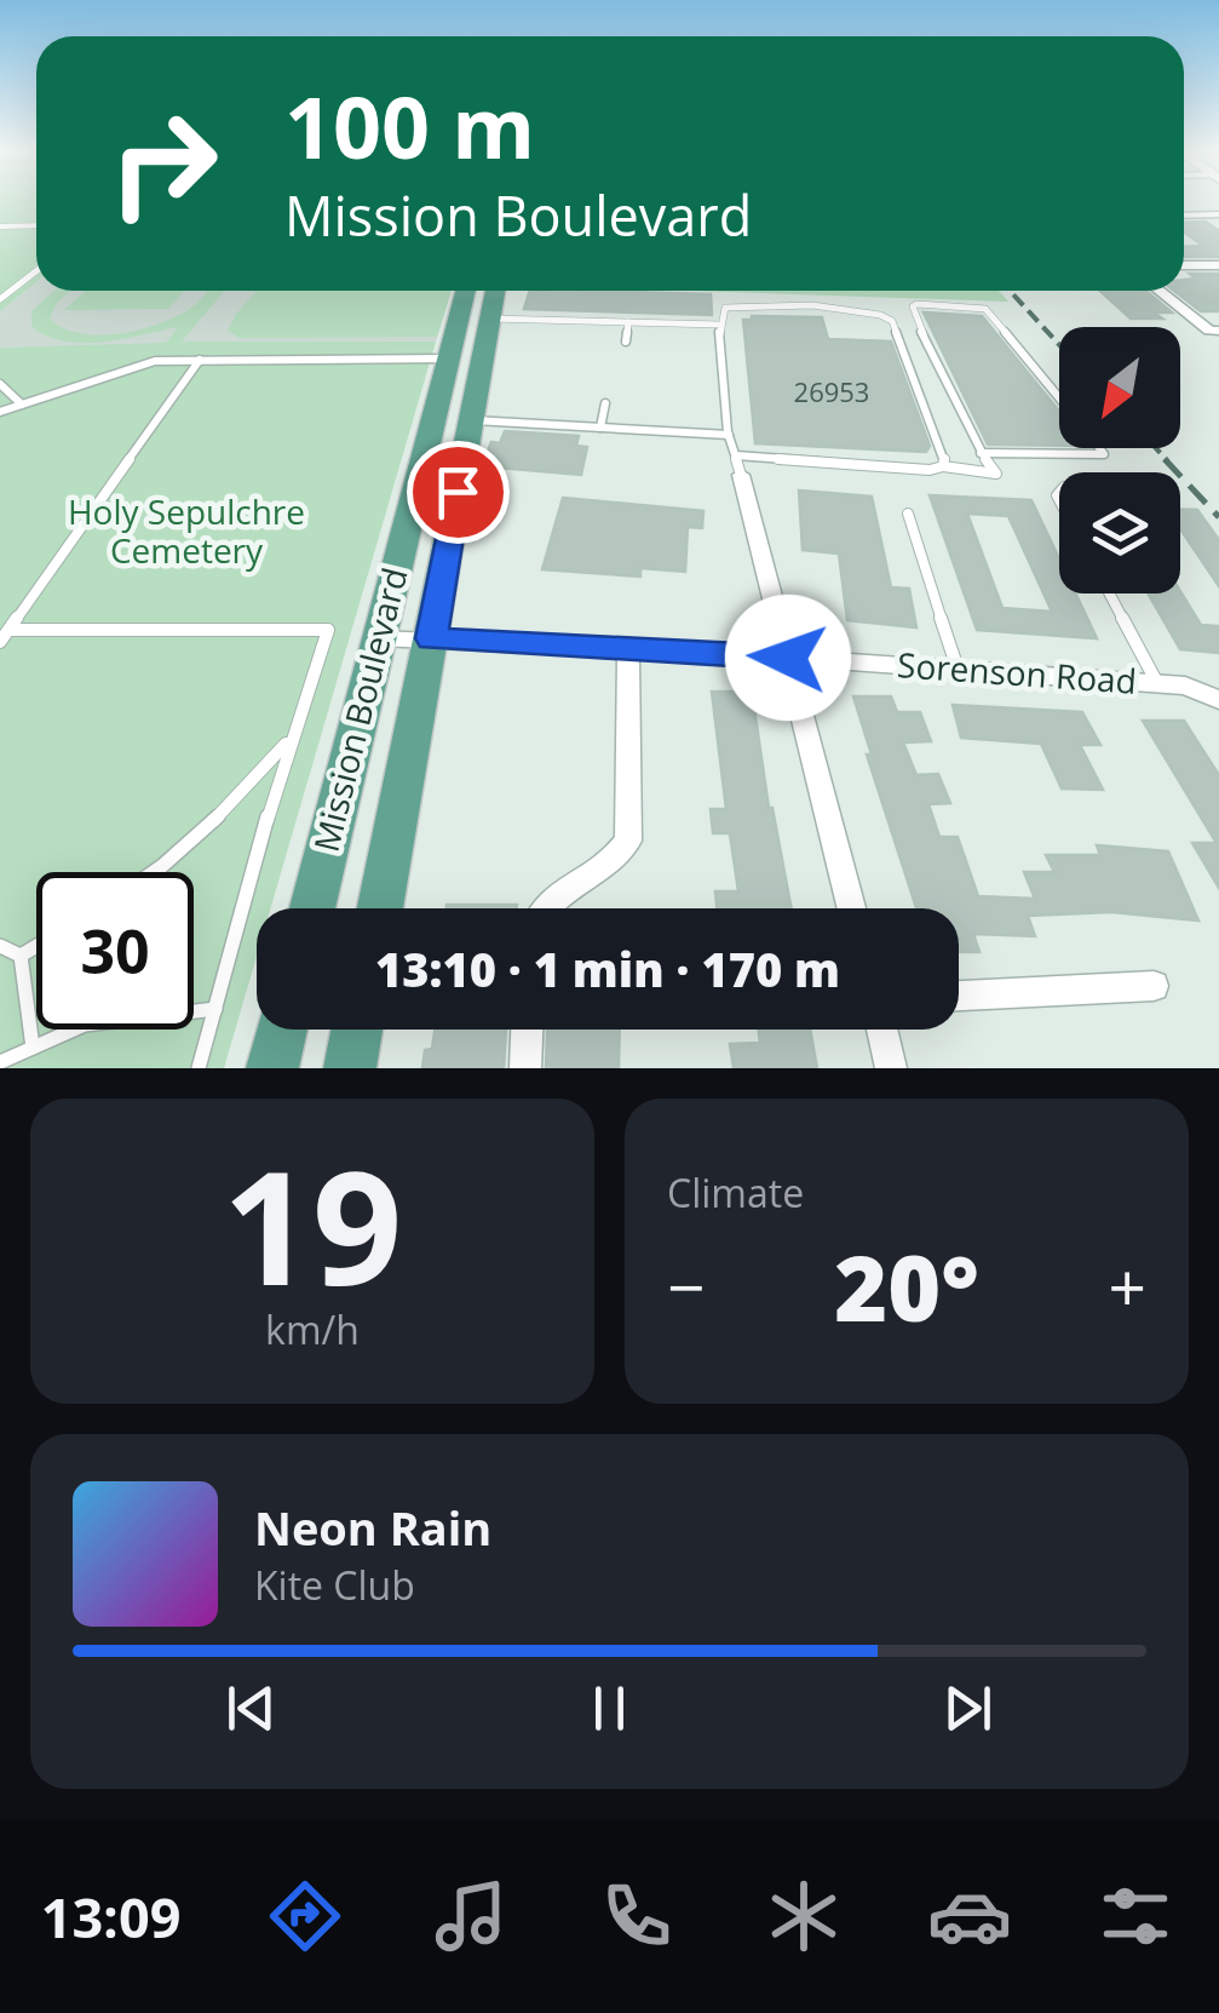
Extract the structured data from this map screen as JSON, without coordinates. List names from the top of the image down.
{
  "streets": {
    "main road": ["Mission Boulevard"],
    "street": ["Sorenson Road"]
  },
  "crossings": [
    ["Sorenson Road", "Mission Boulevard"]
  ],
  "parks": ["Holy Sepulchre Cemetery"],
  "house_numbers": ["26953"],
  "north": "bottom left",
  "page": {
    "turn": ["100 m", "Mission Boulevard"],
    "limit": "30",
    "trip": "13:10 · 1 min · 170 m",
    "tile": [
      ["19", "km/h"],
      "Climate"
    ],
    "heat": ["−", "20°", "+"],
    "song": ["Neon Rain", "Kite Club"],
    "tabs": "13:09"
  }
}
